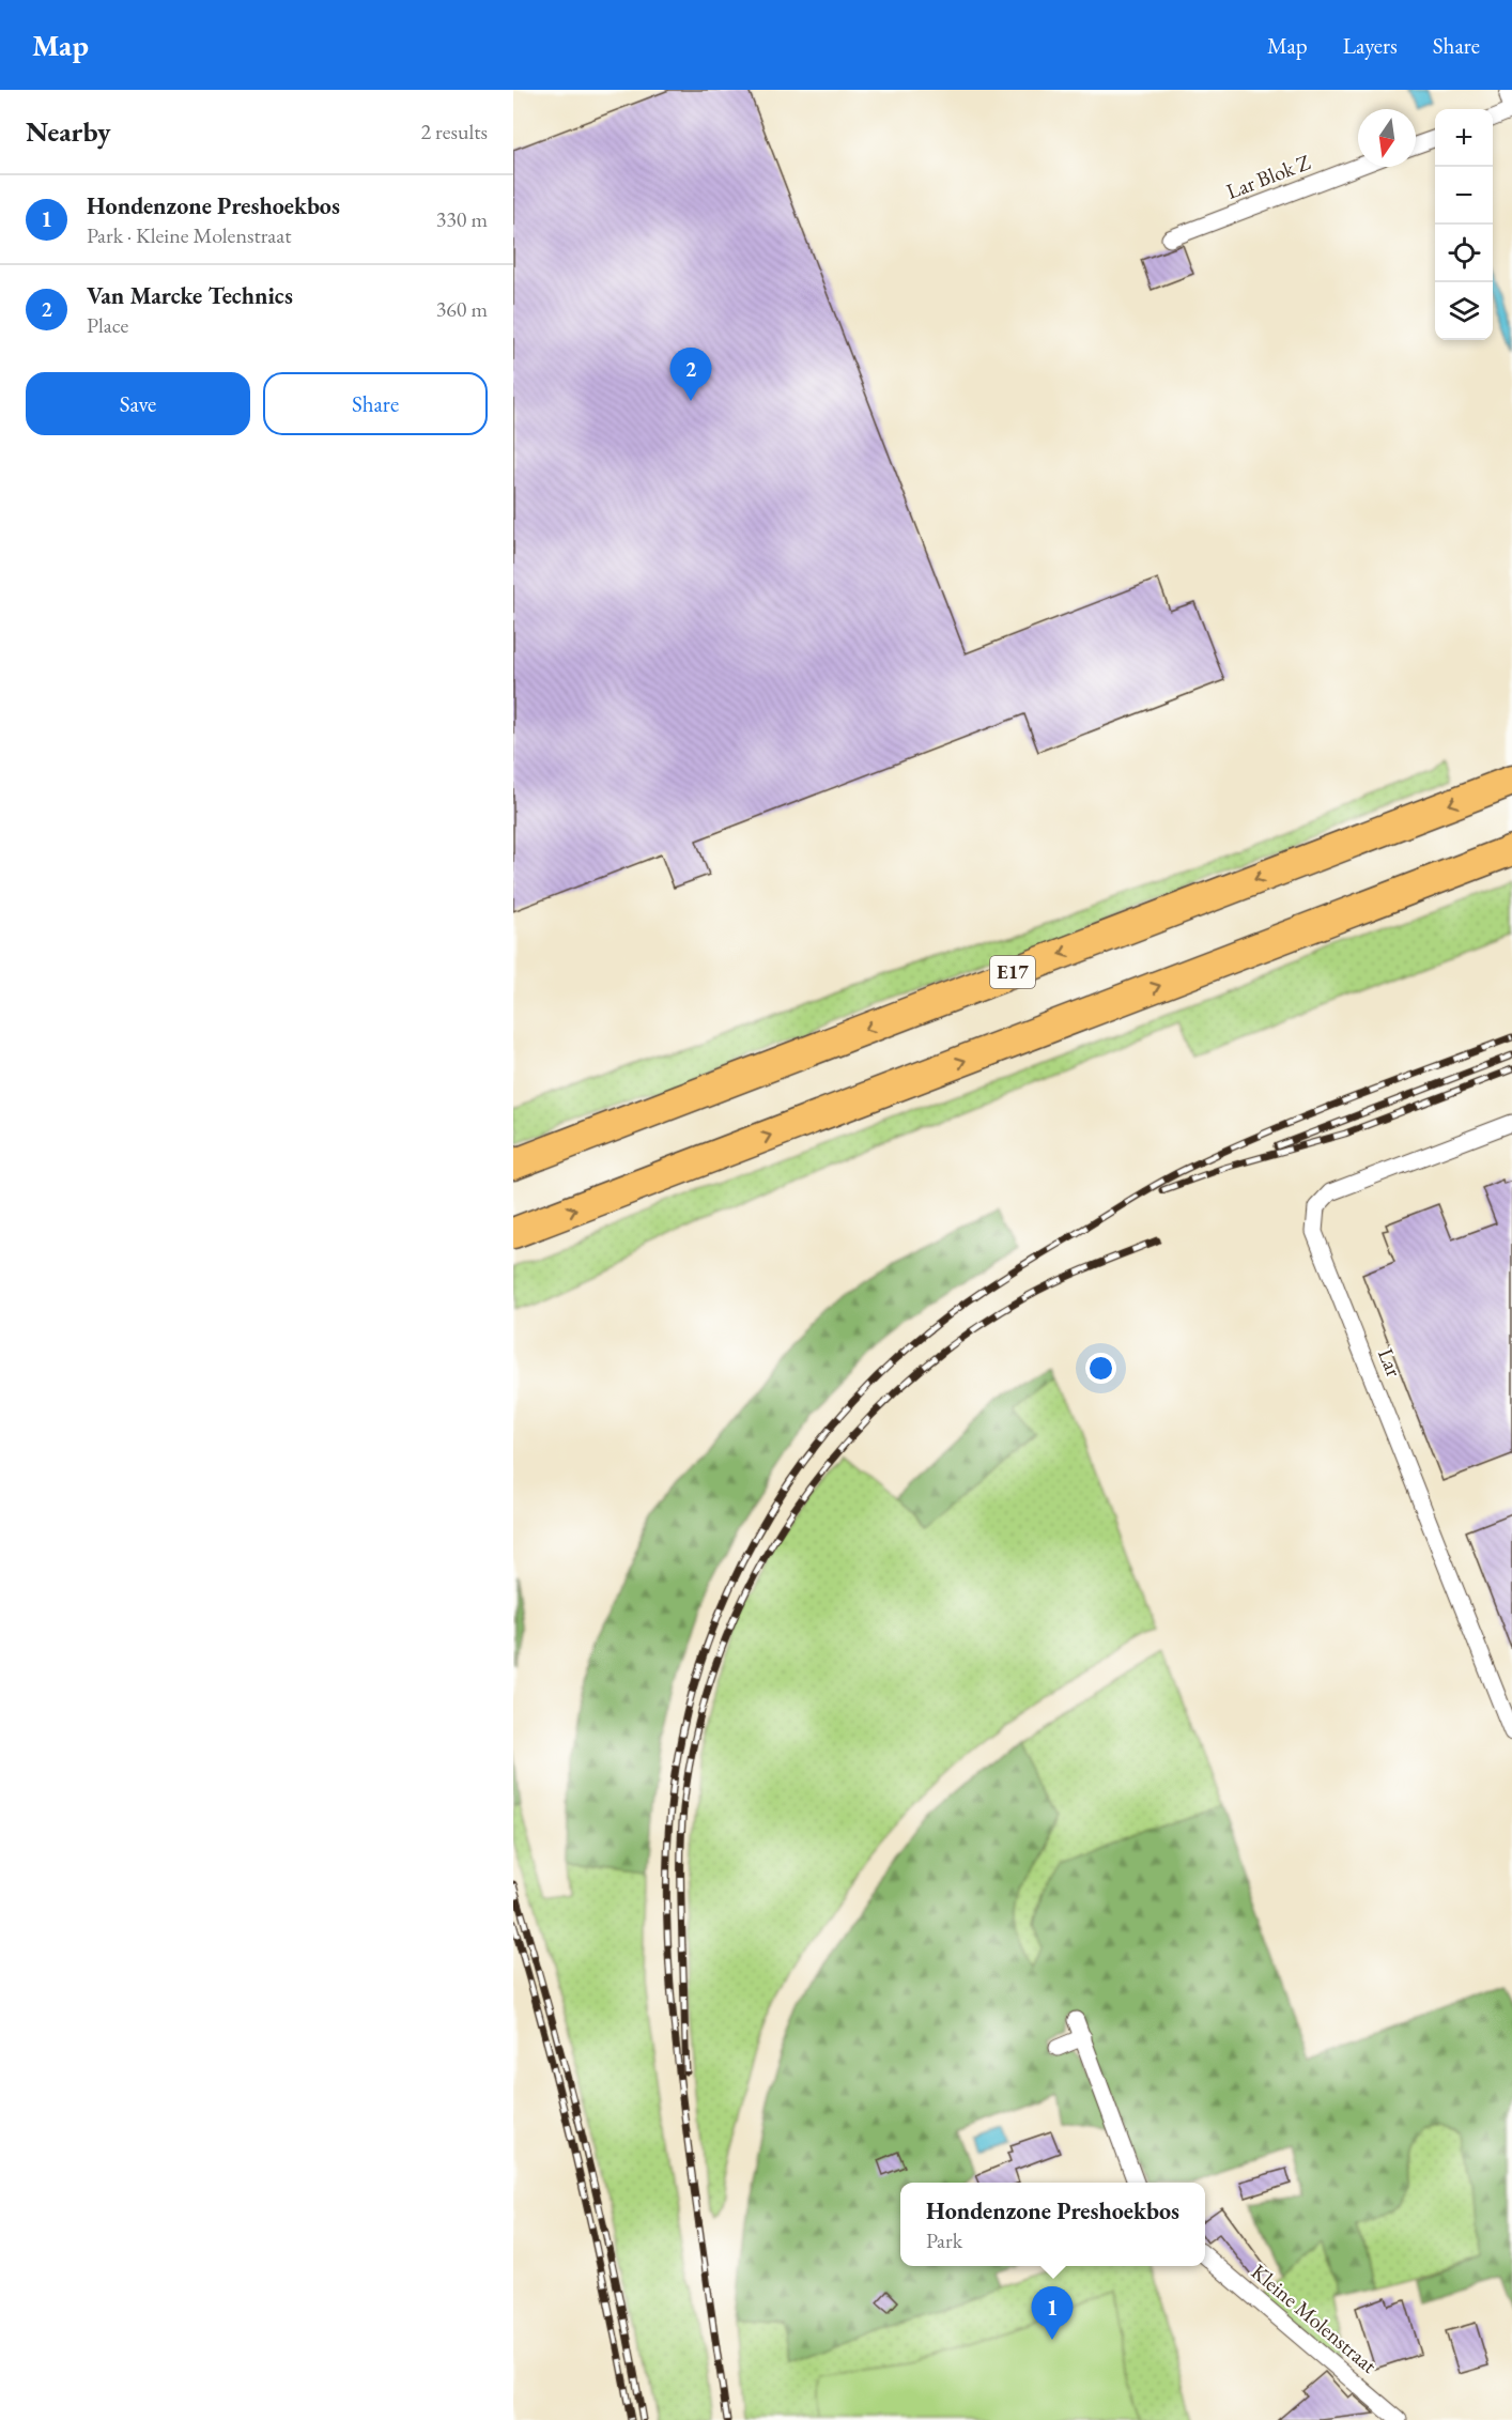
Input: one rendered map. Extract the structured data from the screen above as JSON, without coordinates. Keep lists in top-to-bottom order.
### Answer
{
  "streets": {
    "highway": ["E17"],
    "street": ["Lar Blok Z", "Lar", "Kleine Molenstraat"]
  },
  "north": "bottom",
  "page": {
    "header": "Map",
    "nav": ["Map", "Layers", "Share"],
    "heading": ["Nearby", "2 results"],
    "map_buttons": ["+", "−"],
    "list": [
      {
        "mark": "1",
        "name": "Hondenzone Preshoekbos",
        "note": "Park · Kleine Molenstraat",
        "value": "330 m"
      },
      {
        "mark": "2",
        "name": "Van Marcke Technics",
        "note": "Place",
        "value": "360 m"
      }
    ],
    "pins": ["2", "1"],
    "buttons": ["Save", "Share"],
    "popup": ["Hondenzone Preshoekbos", "Park"]
  }
}
